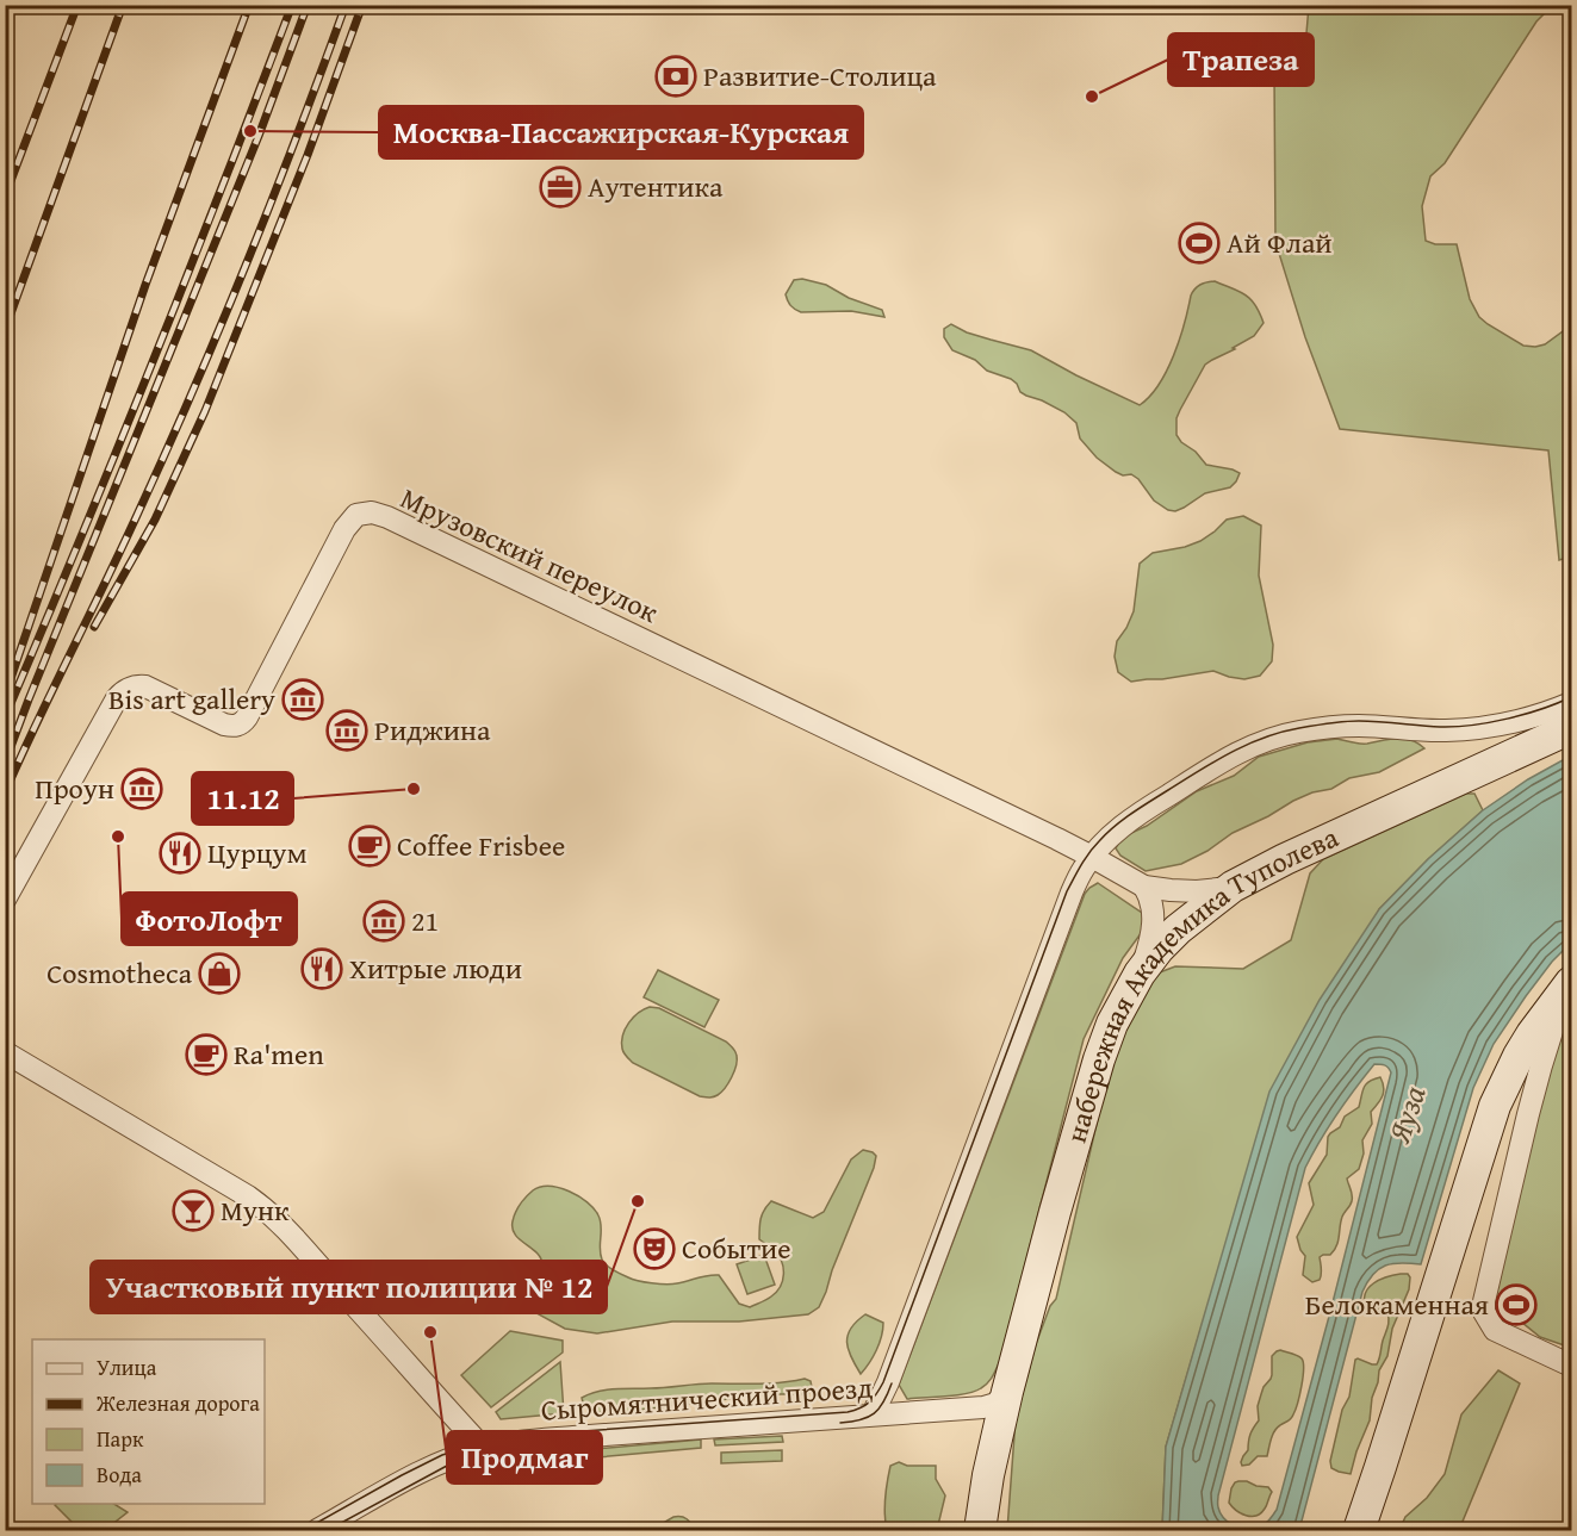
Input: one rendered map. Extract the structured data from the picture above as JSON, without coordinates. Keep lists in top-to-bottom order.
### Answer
{
  "streets": {
    "main road": ["набережная Академика Туполева"],
    "street": ["Мрузовский переулок", "Сыромятнический проезд"]
  },
  "crossings": [
    ["Мрузовский переулок", "набережная Академика Туполева"],
    ["набережная Академика Туполева", "Сыромятнический проезд"]
  ],
  "water": ["Яуза"],
  "places": {
    "bank": ["Развитие-Столица"],
    "other": [
      "Трапеза",
      "Москва-Пассажирская-Курская",
      "11.12",
      "ФотоЛофт",
      "Участковый пункт полиции № 12",
      "Продмаг"
    ],
    "office": ["Аутентика"],
    "sports": ["Ай Флай", "Белокаменная"],
    "museum": [
      "Bis art gallery",
      "Риджина",
      "Проун",
      "21"
    ],
    "cafe": ["Coffee Frisbee", "Ra'men"],
    "restaurant": ["Цурцум", "Хитрые люди"],
    "shop": ["Cosmotheca"],
    "bar": ["Мунк"],
    "theatre": ["Событие"]
  },
  "legend": [
    "Улица",
    "Железная дорога",
    "Парк",
    "Вода"
  ]
}
